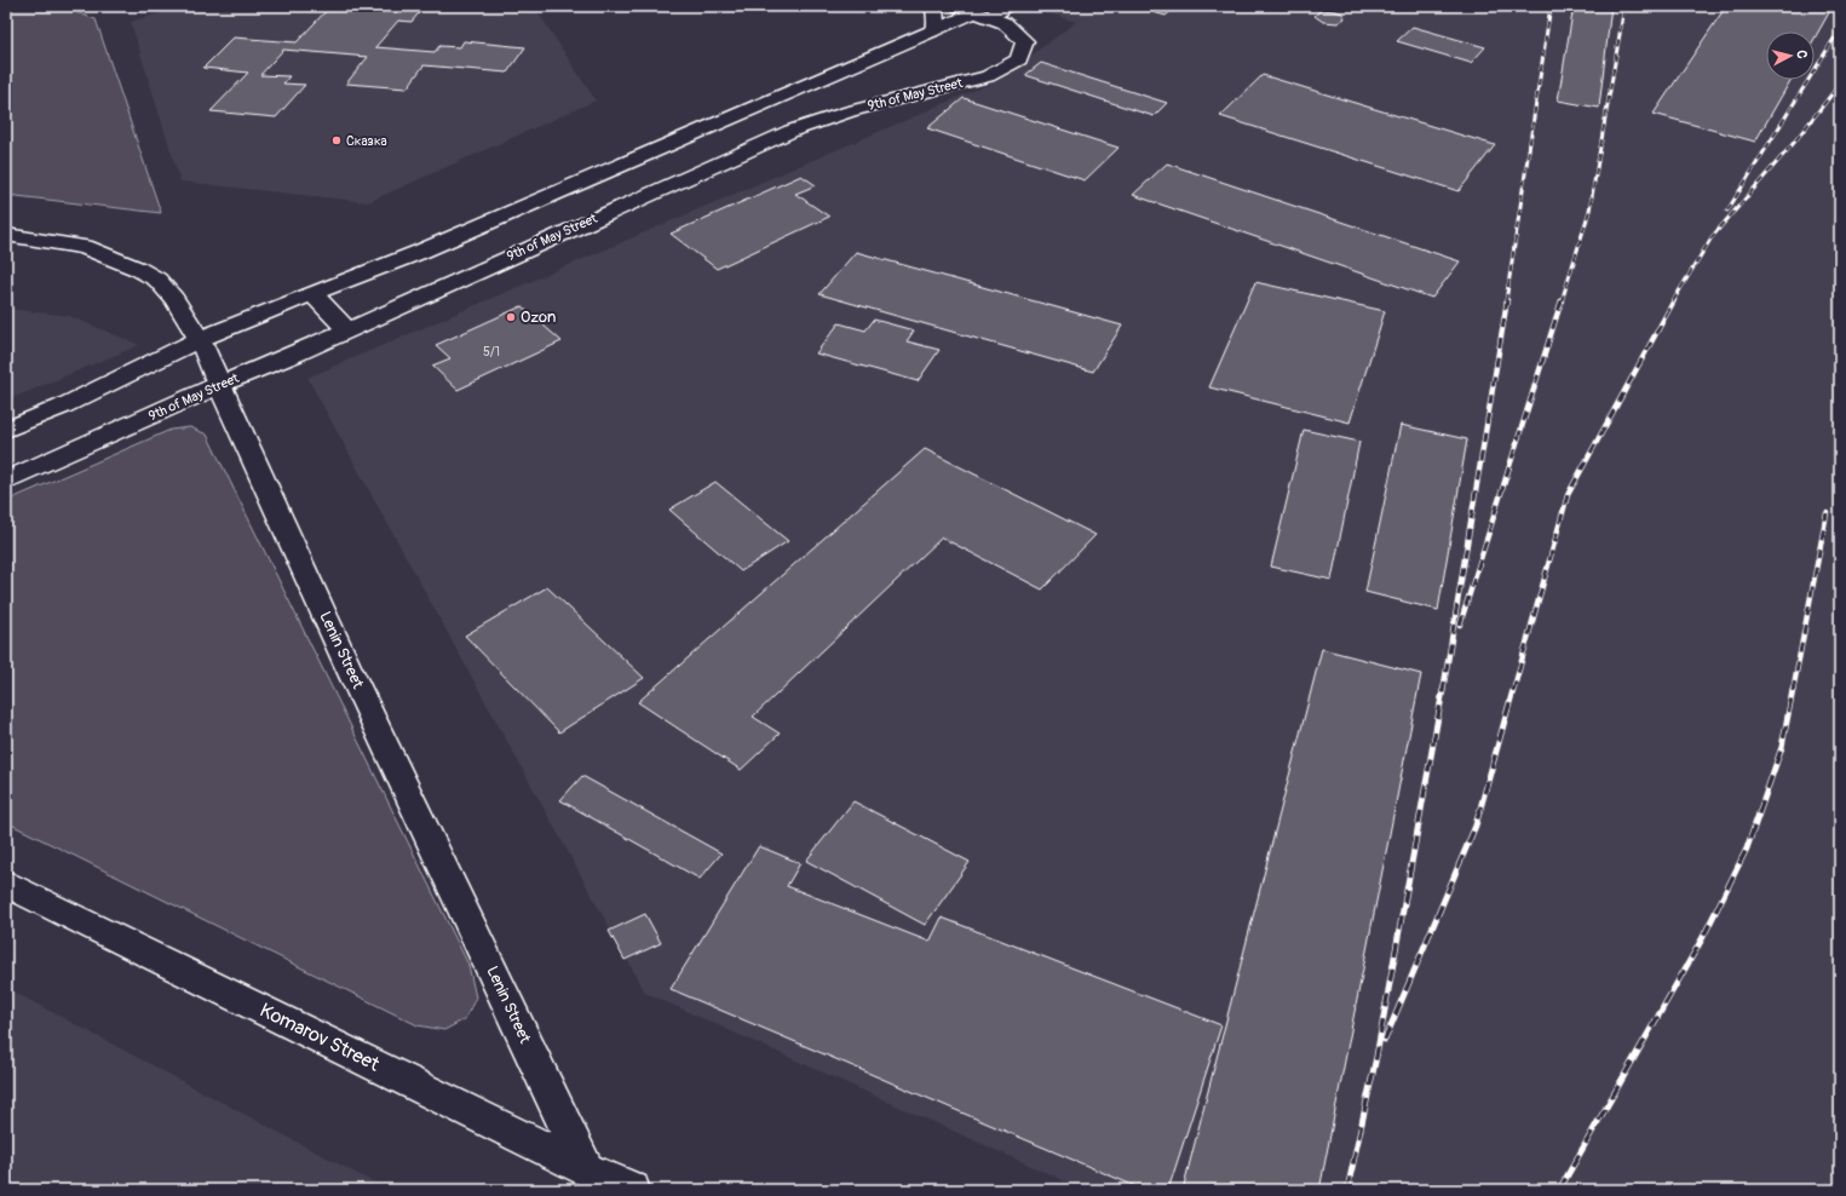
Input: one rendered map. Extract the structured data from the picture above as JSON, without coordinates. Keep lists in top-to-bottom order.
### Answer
{
  "streets": {
    "street": ["9th of May Street", "Lenin Street", "Komarov Street"]
  },
  "crossings": [
    ["9th of May Street", "Lenin Street"],
    ["Lenin Street", "Komarov Street"]
  ],
  "places": ["Сказка", "Ozon"],
  "house_numbers": ["5/1"],
  "north": "right"
}
